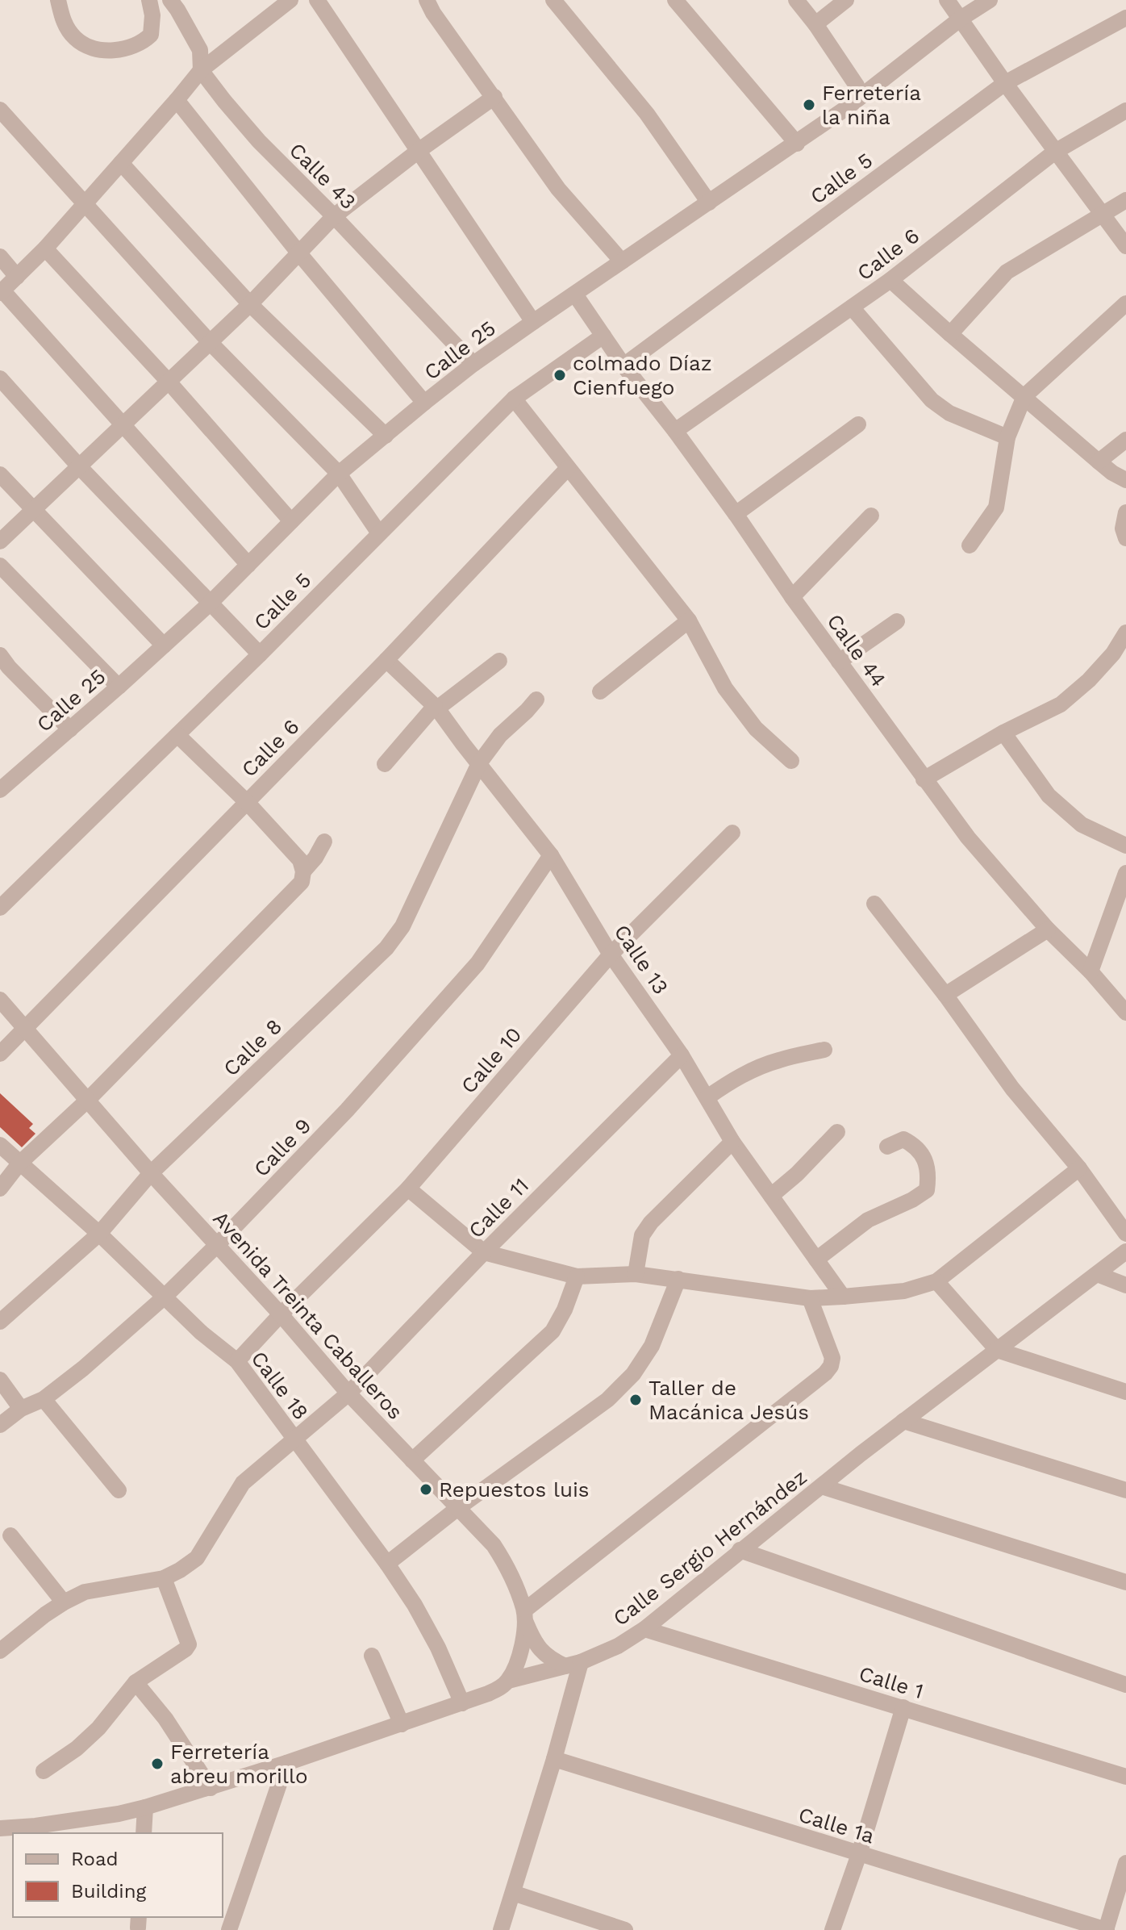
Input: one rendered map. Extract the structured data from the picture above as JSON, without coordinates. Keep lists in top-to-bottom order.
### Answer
{
  "streets": {
    "street": [
      "Calle 43",
      "Calle 5",
      "Calle 6",
      "Calle 25",
      "Calle 44",
      "Calle 13",
      "Calle 8",
      "Calle 10",
      "Calle 9",
      "Calle 11",
      "Avenida Treinta Caballeros",
      "Calle 18",
      "Calle Sergio Hernández",
      "Calle 1",
      "Calle 1a"
    ]
  },
  "crossings": [
    ["Calle 43", "Calle 25"],
    ["Calle 5", "Calle 44"],
    ["Calle 6", "Calle 44"],
    ["Calle 6", "Calle 13"],
    ["Calle 6", "Avenida Treinta Caballeros"],
    ["Calle 25", "Calle 44"],
    ["Calle 13", "Calle 8"],
    ["Calle 13", "Calle 10"],
    ["Calle 13", "Calle 9"],
    ["Calle 13", "Calle 11"],
    ["Calle 8", "Avenida Treinta Caballeros"],
    ["Calle 8", "Calle 18"],
    ["Calle 10", "Avenida Treinta Caballeros"],
    ["Calle 10", "Calle 18"],
    ["Calle 9", "Avenida Treinta Caballeros"],
    ["Calle 9", "Calle 18"],
    ["Calle 11", "Avenida Treinta Caballeros"],
    ["Calle 11", "Calle 18"],
    ["Avenida Treinta Caballeros", "Calle Sergio Hernández"],
    ["Calle 18", "Calle Sergio Hernández"],
    ["Calle Sergio Hernández", "Calle 1"]
  ],
  "places": [
    "Ferretería la niña",
    "colmado Díaz Cienfuego",
    "Taller de Macánica Jesús",
    "Repuestos luis",
    "Ferretería abreu morillo"
  ],
  "legend": ["Road", "Building"]
}
